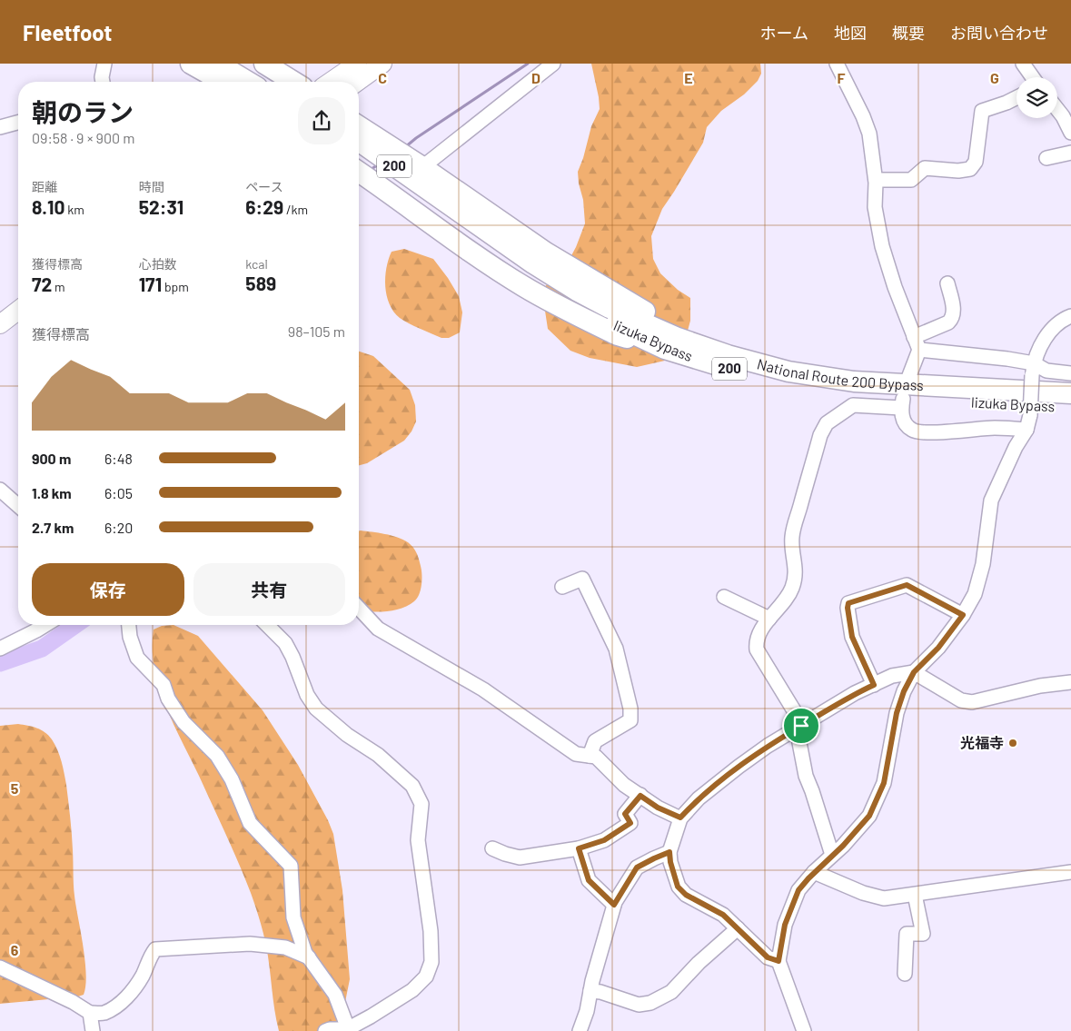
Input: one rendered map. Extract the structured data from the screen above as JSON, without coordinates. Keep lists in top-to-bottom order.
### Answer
{
  "streets": {
    "highway": ["200", "Iizuka Bypass", "National Route 200 Bypass"]
  },
  "crossings": [
    ["200", "Iizuka Bypass"],
    ["200", "National Route 200 Bypass"],
    ["Iizuka Bypass", "National Route 200 Bypass"]
  ],
  "places": ["光福寺"],
  "page": {
    "header": "Fleetfoot",
    "nav": [
      "ホーム",
      "地図",
      "概要",
      "お問い合わせ"
    ],
    "heading": ["朝のラン", "09:58 · 9 × 900 m"],
    "stats": [
      ["距離", "8.10 km"],
      ["時間", "52:31"],
      ["ペース", "6:29 /km"],
      ["獲得標高", "72 m"],
      ["心拍数", "171 bpm"],
      ["kcal", "589"]
    ],
    "chart": ["獲得標高", "98–105 m"],
    "list": [
      {
        "name": "900 m",
        "note": "6:48"
      },
      {
        "name": "1.8 km",
        "note": "6:05"
      },
      {
        "name": "2.7 km",
        "note": "6:20"
      }
    ],
    "buttons": ["保存", "共有"]
  },
  "grid": {
    "columns": [
      "C",
      "D",
      "E",
      "F",
      "G"
    ],
    "rows": ["5", "6"]
  }
}
